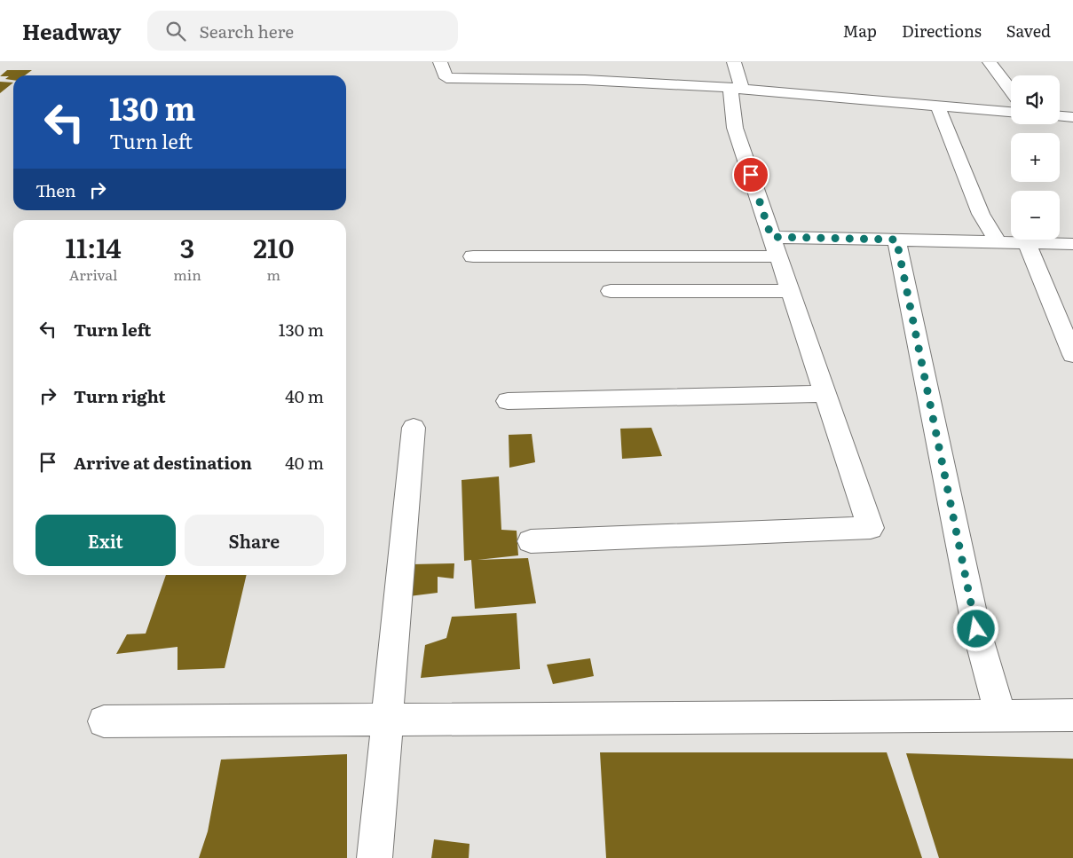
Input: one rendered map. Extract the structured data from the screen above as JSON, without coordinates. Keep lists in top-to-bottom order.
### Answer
{
  "page": {
    "header": "Headway",
    "search": "Search here",
    "nav": ["Map", "Directions", "Saved"],
    "map_buttons": ["+", "−"],
    "turn": ["130 m", "Turn left"],
    "then": "Then",
    "eta": [
      "11:14",
      "Arrival",
      "3",
      "min",
      "210",
      "m"
    ],
    "list": [
      {
        "name": "Turn left",
        "value": "130 m"
      },
      {
        "name": "Turn right",
        "value": "40 m"
      },
      {
        "name": "Arrive at destination",
        "value": "40 m"
      }
    ],
    "buttons": ["Exit", "Share"]
  }
}
